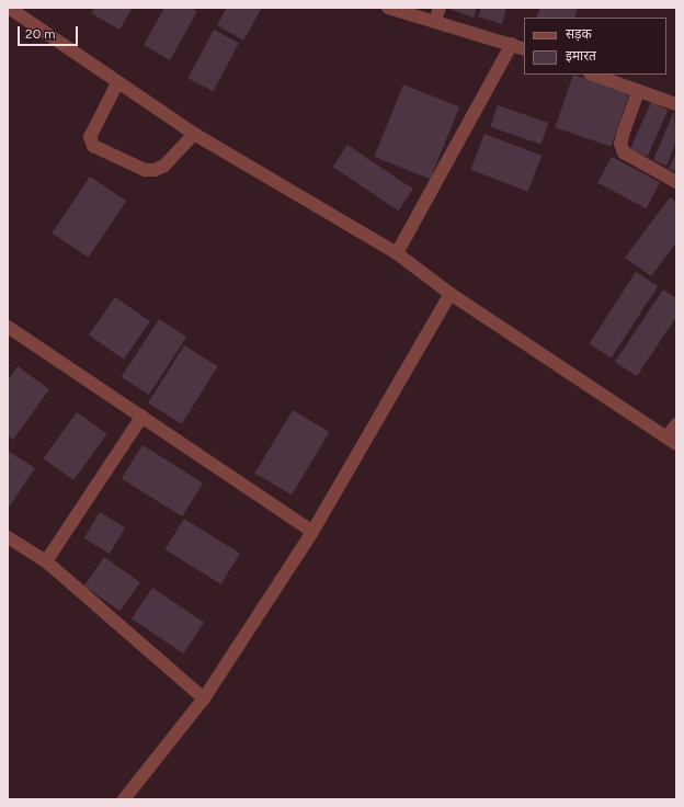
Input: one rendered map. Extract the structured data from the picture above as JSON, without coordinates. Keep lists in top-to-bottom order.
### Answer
{
  "legend": ["सड़क", "इमारत"],
  "scale_bar": "20 m"
}
